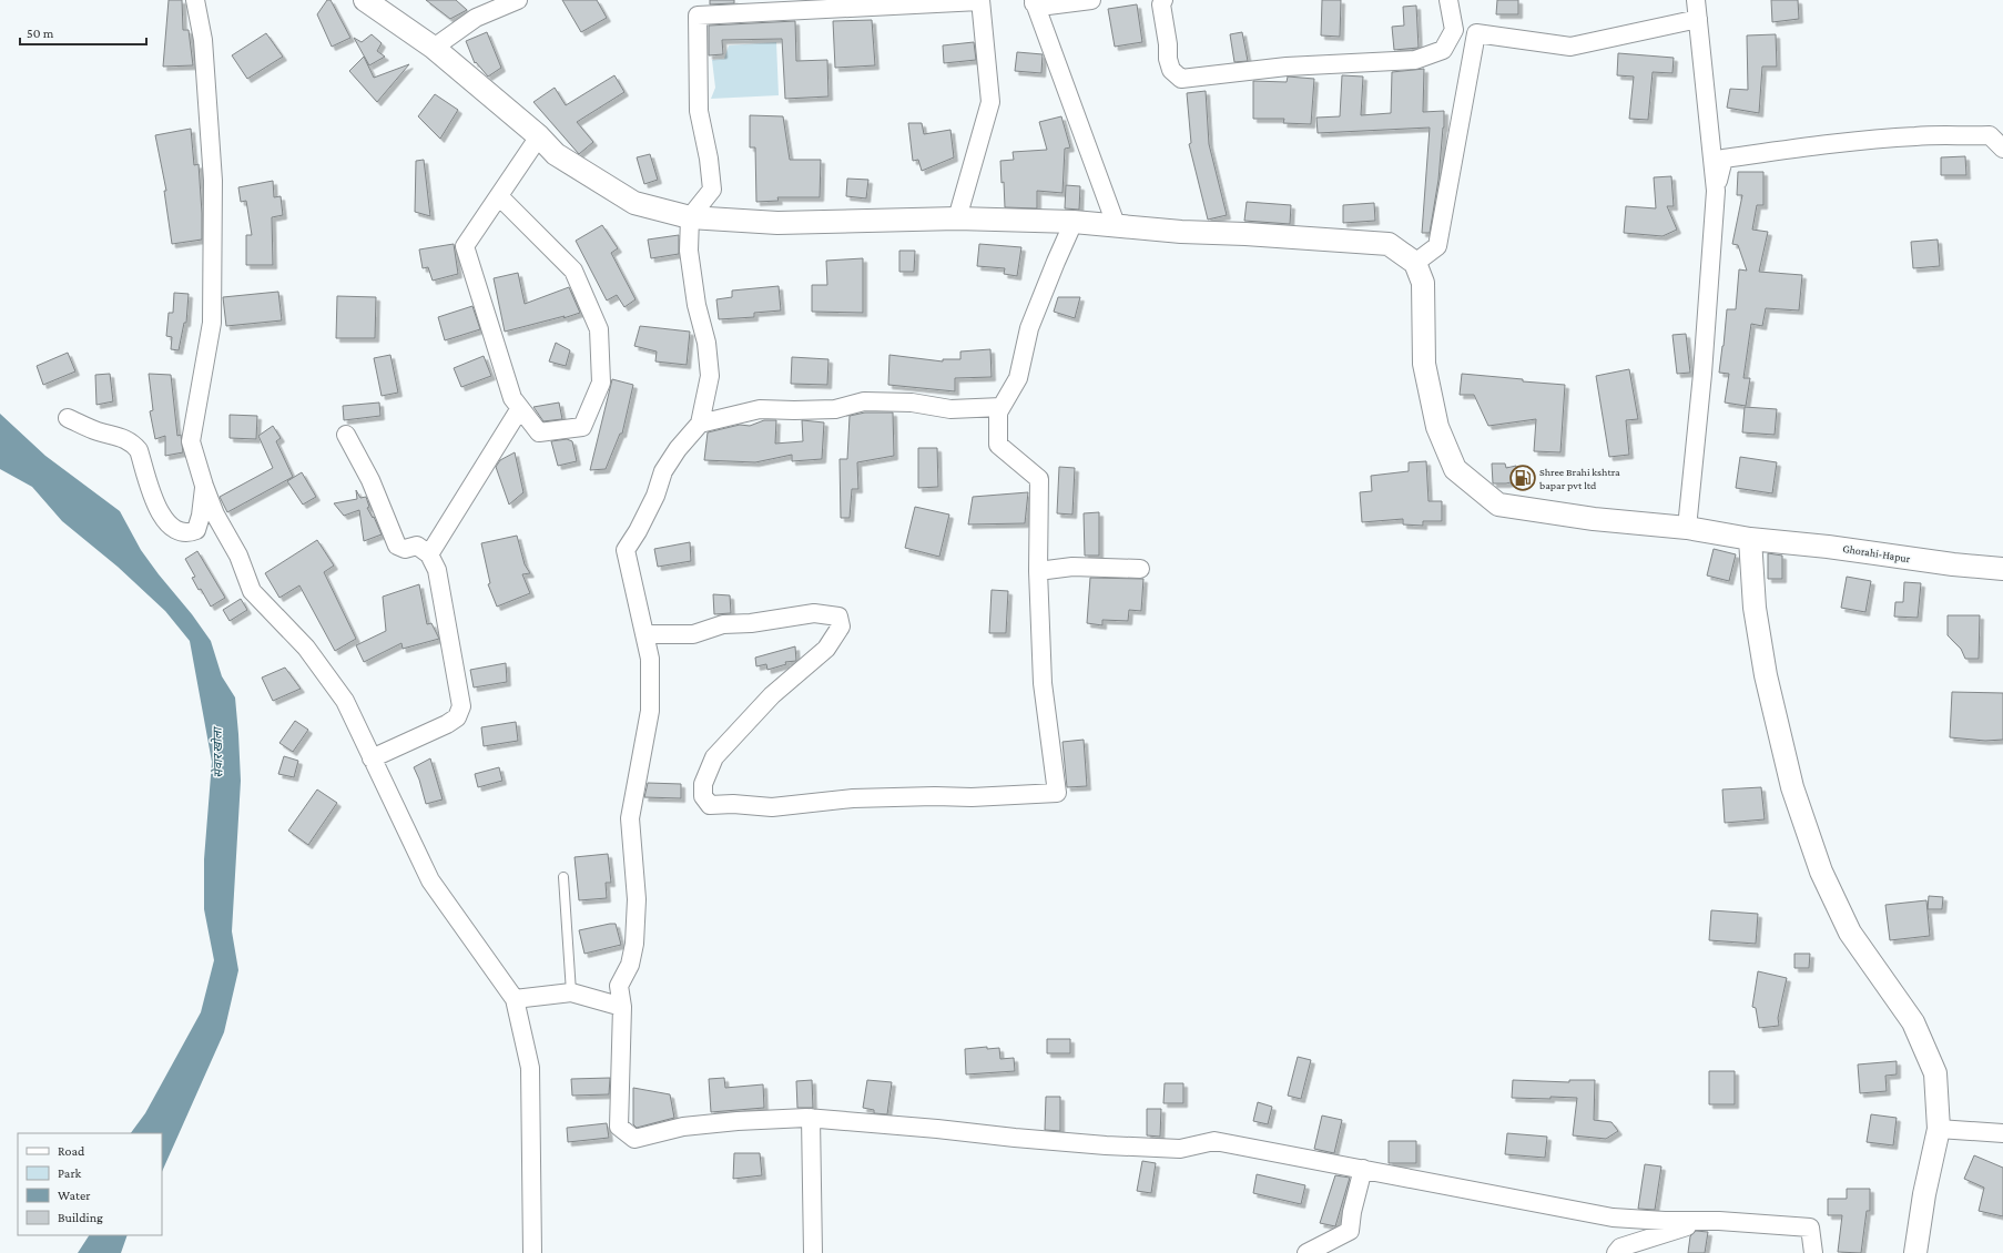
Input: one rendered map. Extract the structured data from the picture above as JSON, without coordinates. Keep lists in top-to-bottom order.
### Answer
{
  "streets": {
    "street": ["Ghorahi-Hapur"]
  },
  "water": ["सेवार खोला"],
  "places": {
    "fuel station": ["Shree Brahi kshtra bapar pvt ltd"]
  },
  "legend": [
    "Road",
    "Park",
    "Water",
    "Building"
  ],
  "scale_bar": "50 m"
}
